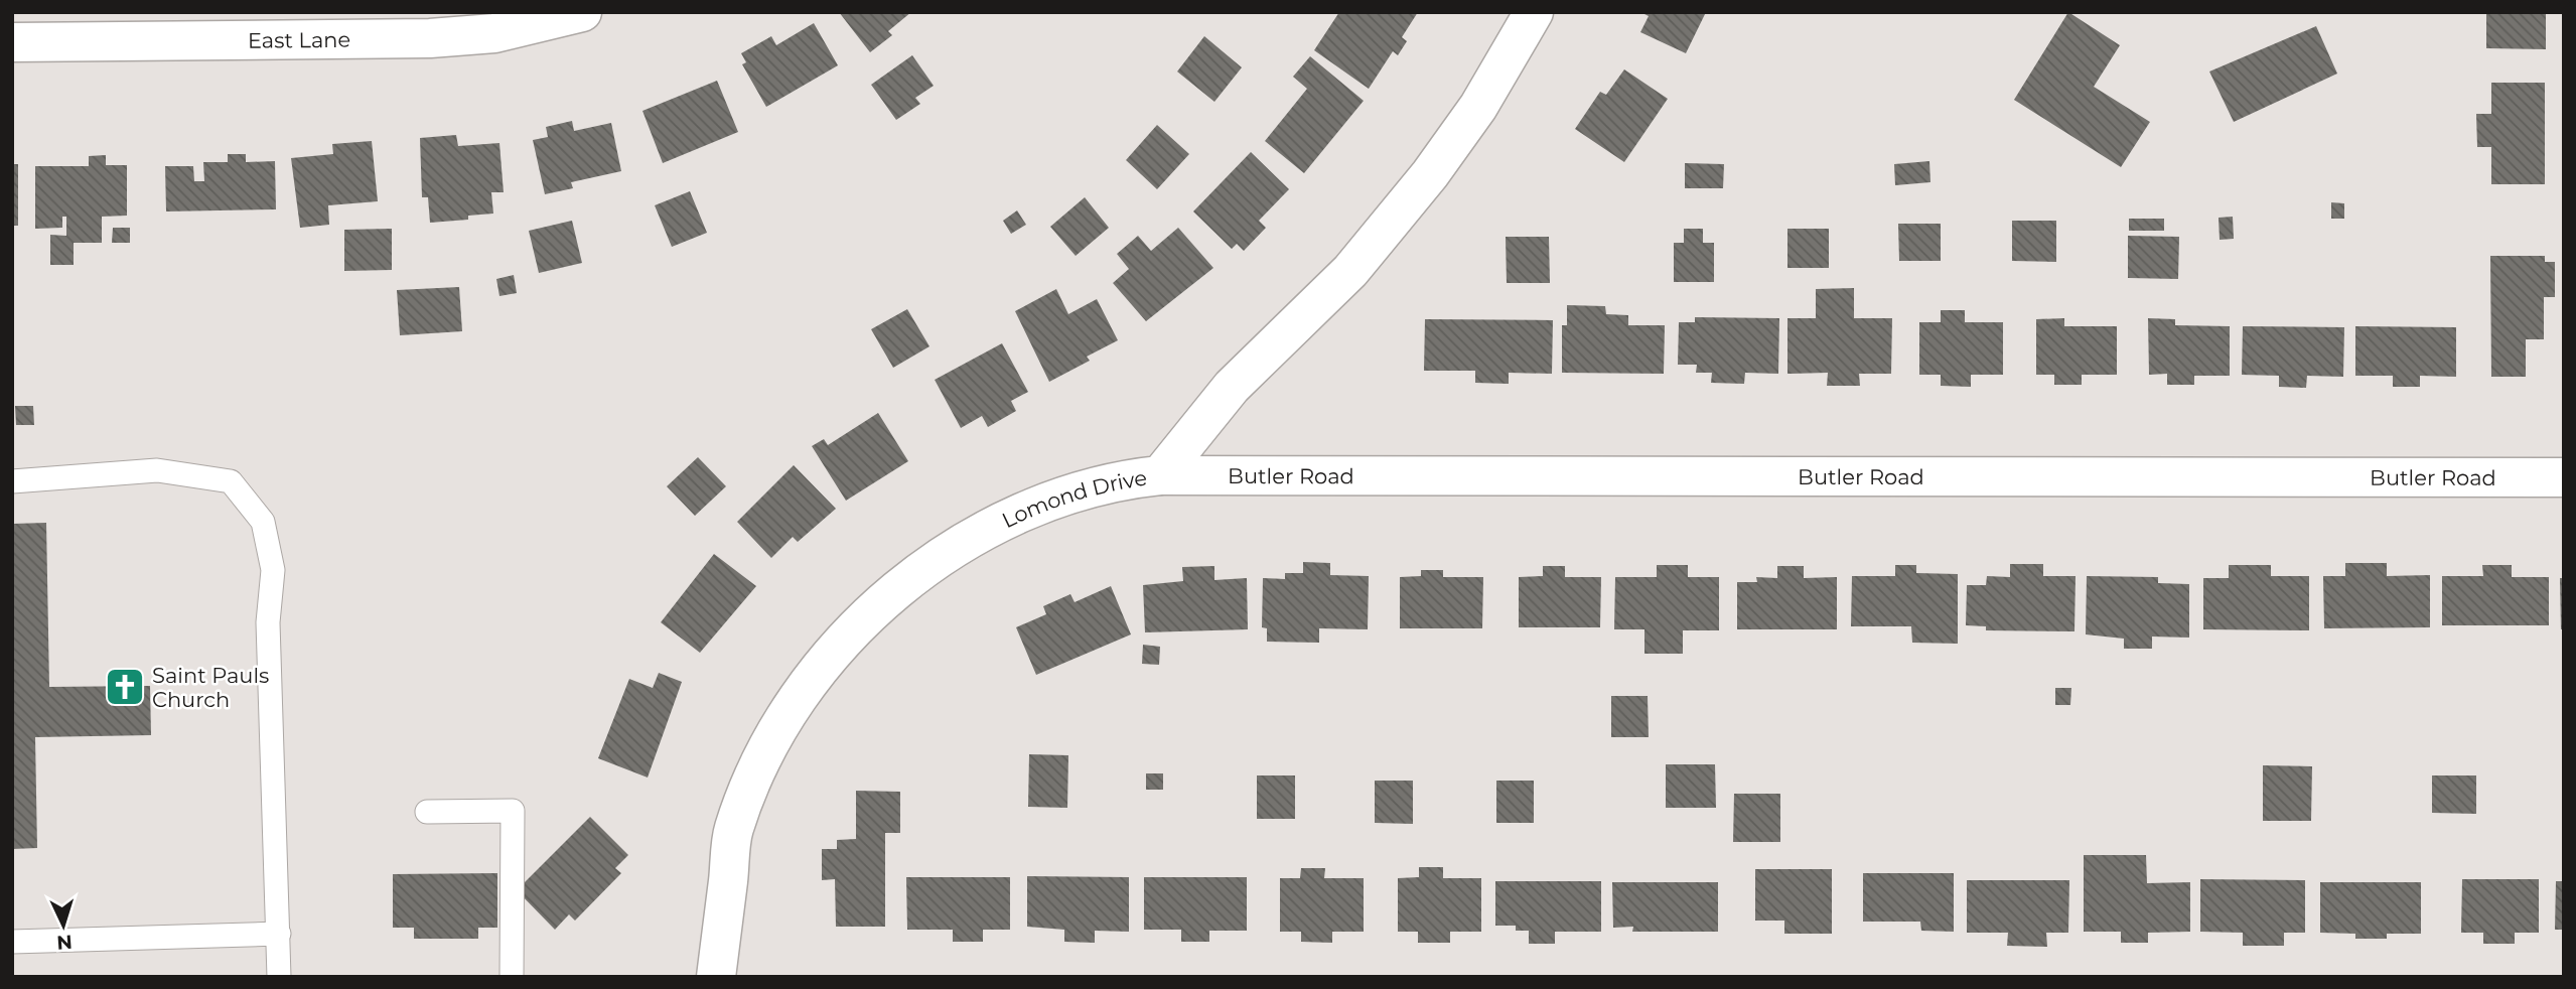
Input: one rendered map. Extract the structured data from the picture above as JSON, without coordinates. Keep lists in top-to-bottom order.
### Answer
{
  "streets": {
    "street": ["East Lane", "Butler Road", "Lomond Drive"]
  },
  "crossings": [
    ["Butler Road", "Lomond Drive"]
  ],
  "places": {
    "church": ["Saint Pauls Church"]
  },
  "north": "bottom"
}
